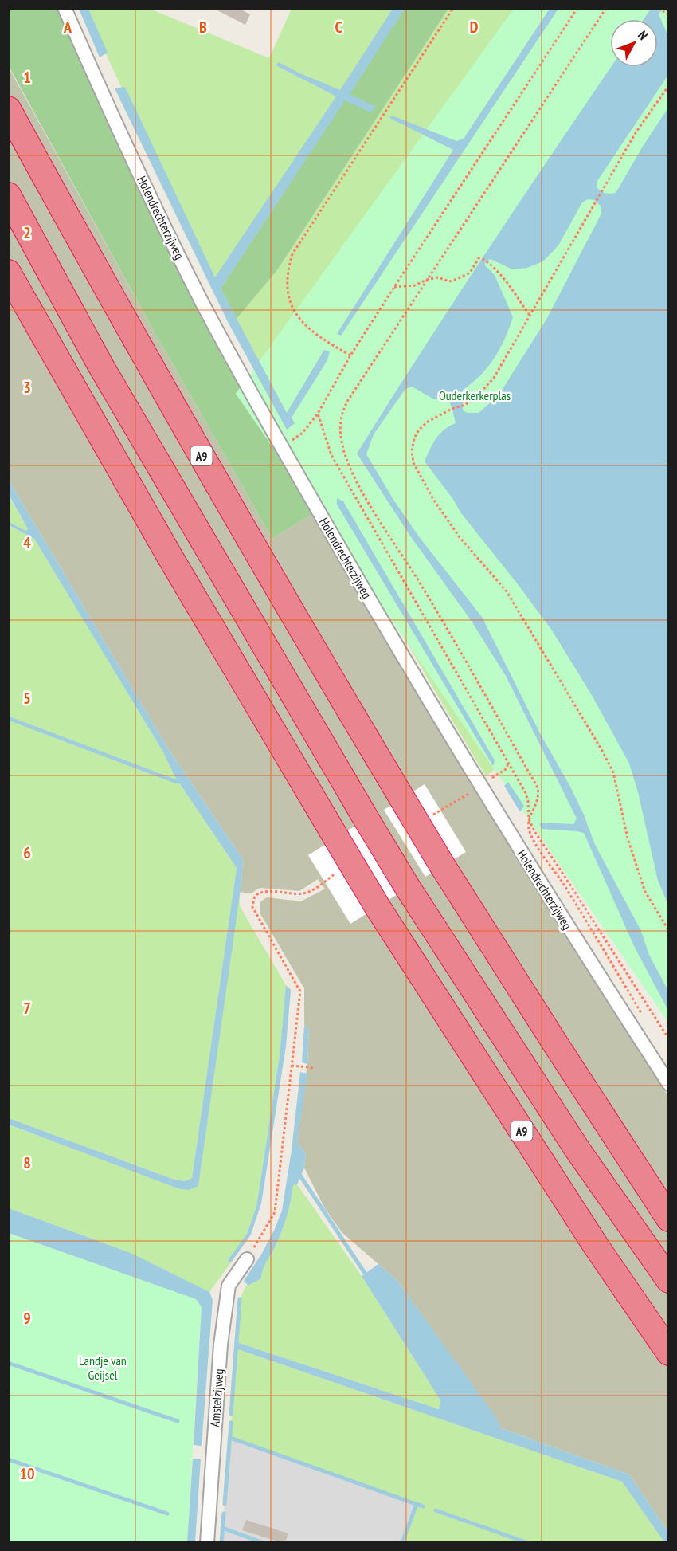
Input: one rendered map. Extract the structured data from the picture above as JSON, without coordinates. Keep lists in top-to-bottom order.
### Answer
{
  "streets": {
    "highway": ["A9"],
    "street": ["Holendrechterzijweg", "Amstelzijweg"]
  },
  "parks": ["Ouderkerkerplas", "Landje van Geijsel"],
  "north": "top right",
  "grid": {
    "columns": [
      "A",
      "B",
      "C",
      "D"
    ],
    "rows": [
      "1",
      "2",
      "3",
      "4",
      "5",
      "6",
      "7",
      "8",
      "9",
      "10"
    ]
  }
}
